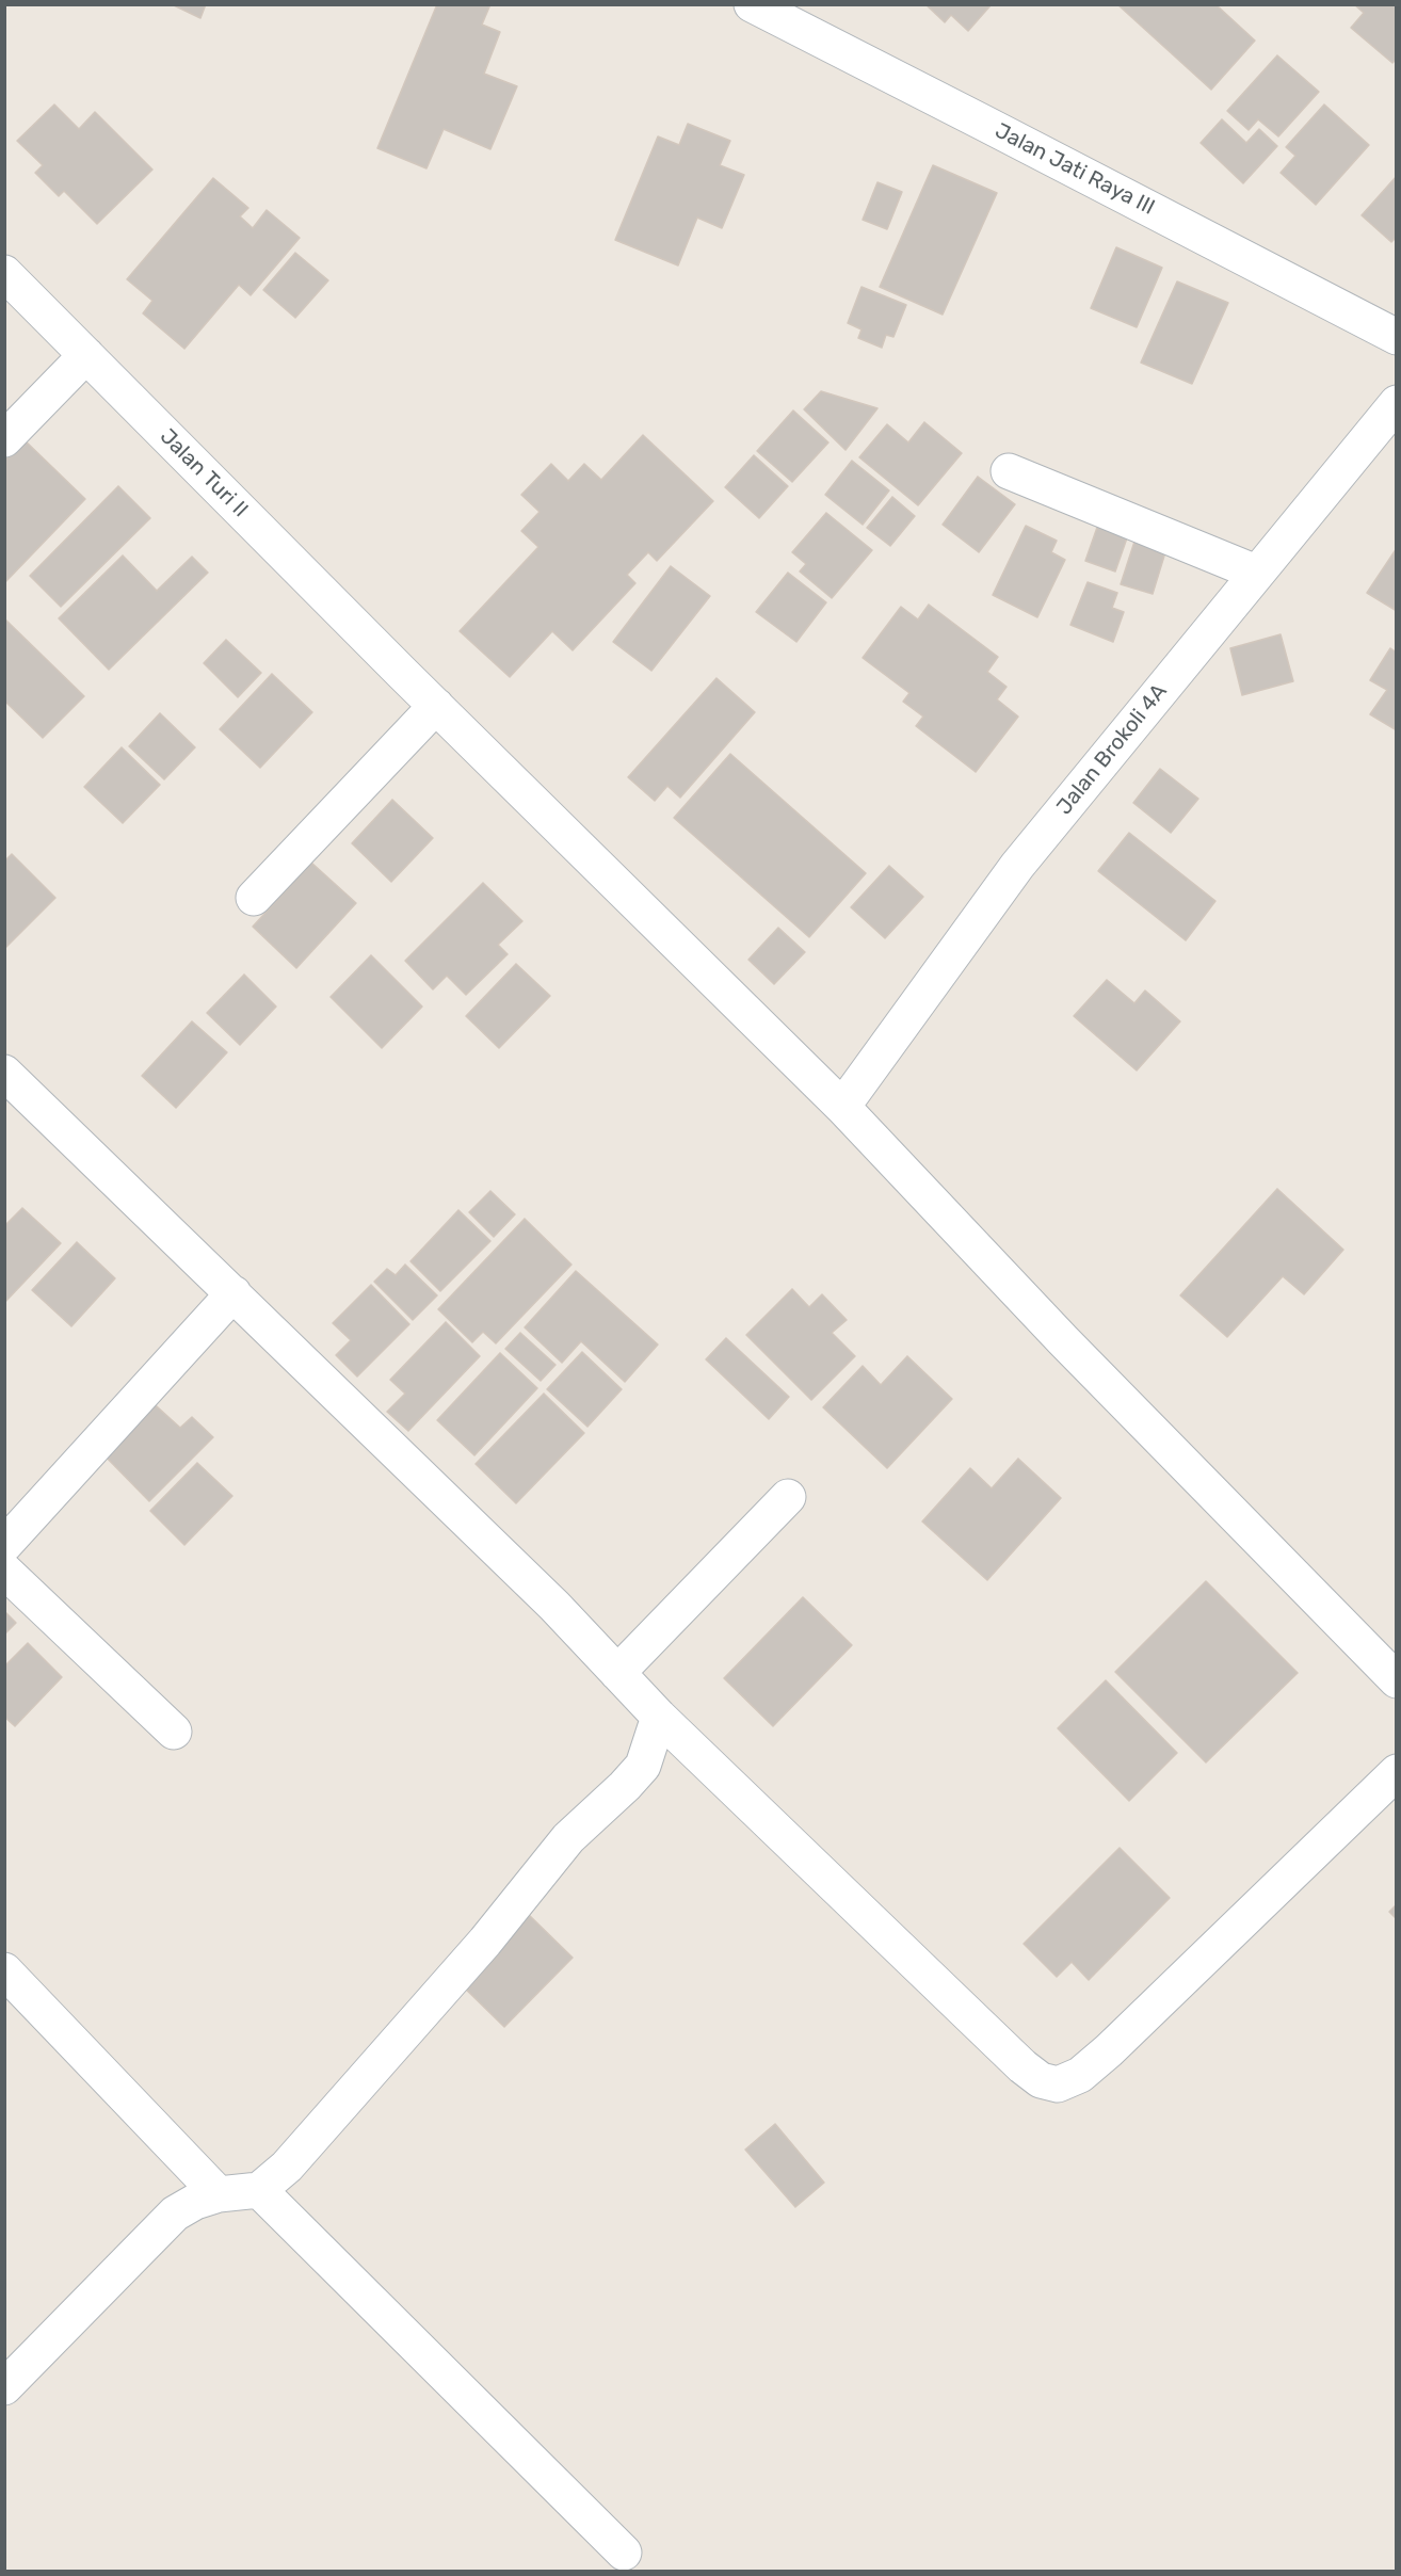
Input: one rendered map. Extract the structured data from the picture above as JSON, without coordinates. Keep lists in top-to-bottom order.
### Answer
{
  "streets": {
    "street": ["Jalan Jati Raya III", "Jalan Turi II", "Jalan Brokoli 4A"]
  },
  "crossings": [
    ["Jalan Turi II", "Jalan Brokoli 4A"]
  ]
}
